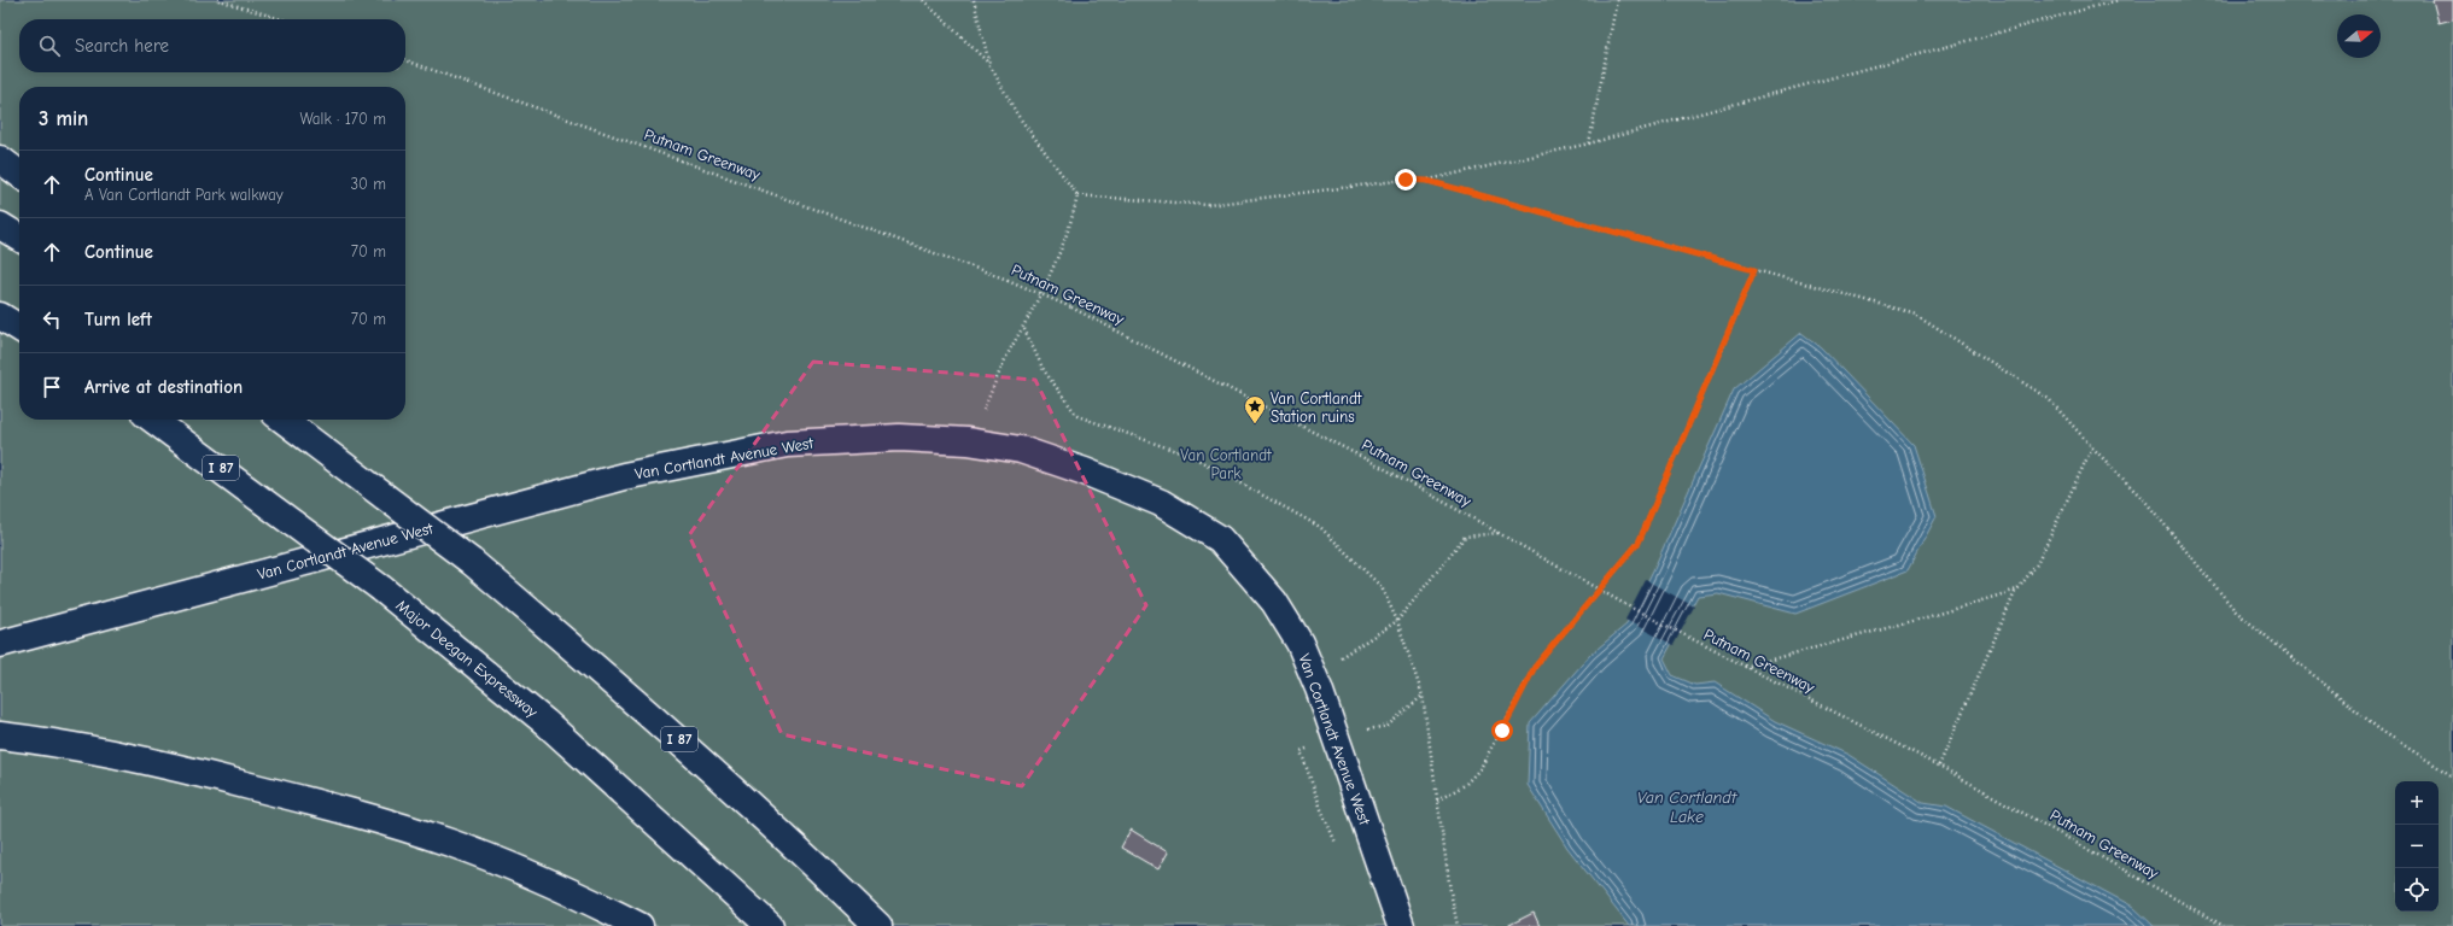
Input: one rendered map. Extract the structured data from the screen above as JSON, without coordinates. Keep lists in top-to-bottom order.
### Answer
{
  "streets": {
    "main road": ["Van Cortlandt Avenue West", "I 87", "Major Deegan Expressway"],
    "path": ["Putnam Greenway"]
  },
  "water": ["Van Cortlandt Lake"],
  "parks": ["Van Cortlandt Park"],
  "places": {
    "place": ["Van Cortlandt Station ruins"]
  },
  "north": "right",
  "page": {
    "search": "Search here",
    "heading": ["3 min", "Walk · 170 m"],
    "list": [
      ["Continue", "A Van Cortlandt Park walkway", "30 m"],
      ["Continue", "70 m"],
      ["Turn left", "70 m"],
      "Arrive at destination"
    ],
    "map_buttons": ["+", "−"]
  }
}
